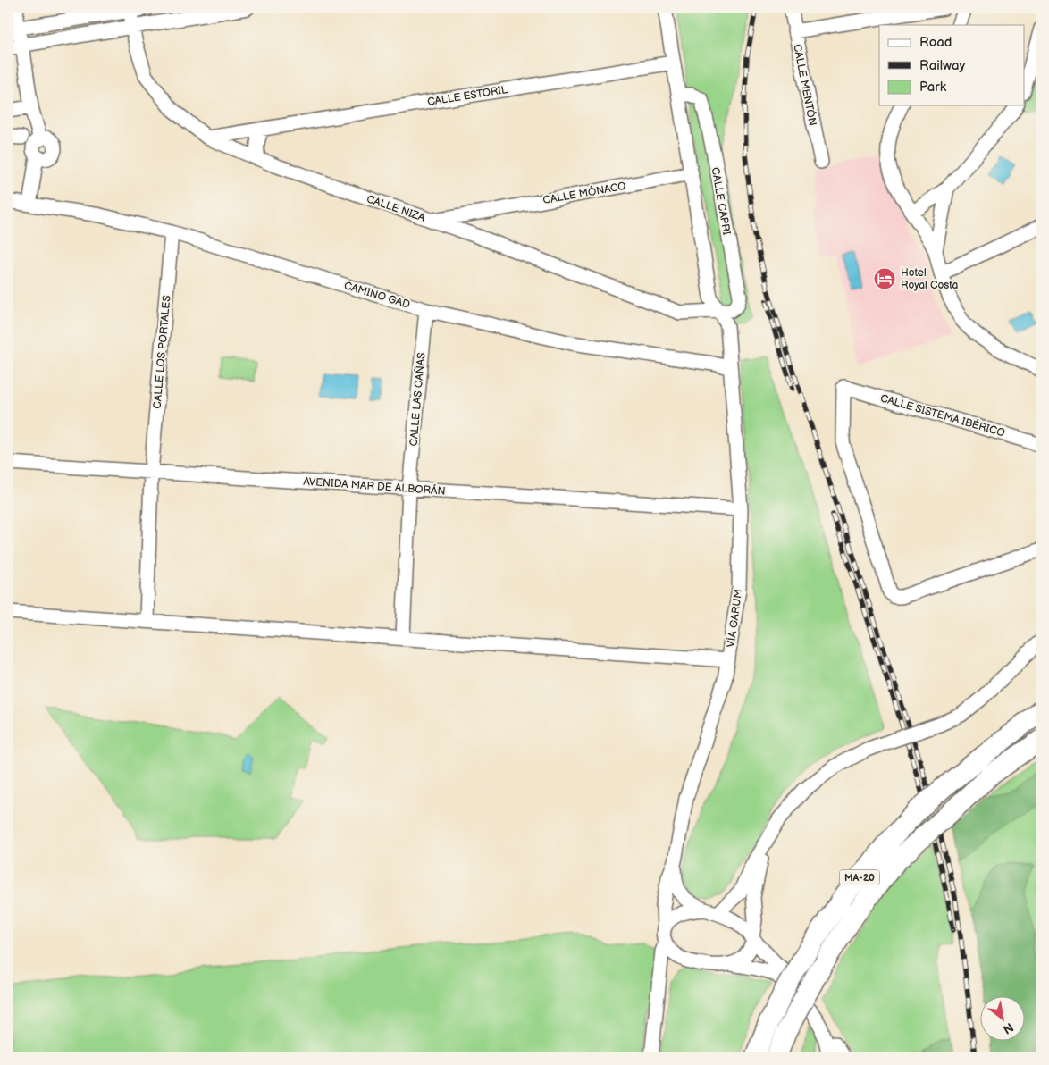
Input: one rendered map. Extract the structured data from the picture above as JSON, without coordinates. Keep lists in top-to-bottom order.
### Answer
{
  "streets": {
    "highway": ["MA-20"],
    "street": [
      "CALLE MENTÓN",
      "CALLE ESTORIL",
      "CALLE MÓNACO",
      "CALLE CAPRI",
      "CALLE NIZA",
      "CAMINO GAD",
      "CALLE LOS PORTALES",
      "CALLE LAS CAÑAS",
      "CALLE SISTEMA IBÉRICO",
      "AVENIDA MAR DE ALBORÁN",
      "VÍA GARUM"
    ]
  },
  "crossings": [
    ["CALLE ESTORIL", "CALLE NIZA"],
    ["CALLE MÓNACO", "CALLE NIZA"],
    ["CALLE CAPRI", "CALLE NIZA"],
    ["CAMINO GAD", "CALLE LOS PORTALES"],
    ["CAMINO GAD", "CALLE LAS CAÑAS"],
    ["CAMINO GAD", "VÍA GARUM"],
    ["CALLE LOS PORTALES", "AVENIDA MAR DE ALBORÁN"],
    ["CALLE LAS CAÑAS", "AVENIDA MAR DE ALBORÁN"],
    ["AVENIDA MAR DE ALBORÁN", "VÍA GARUM"]
  ],
  "places": {
    "hotel": ["Hotel Royal Costa"]
  },
  "legend": ["Road", "Railway", "Park"],
  "north": "bottom right"
}
